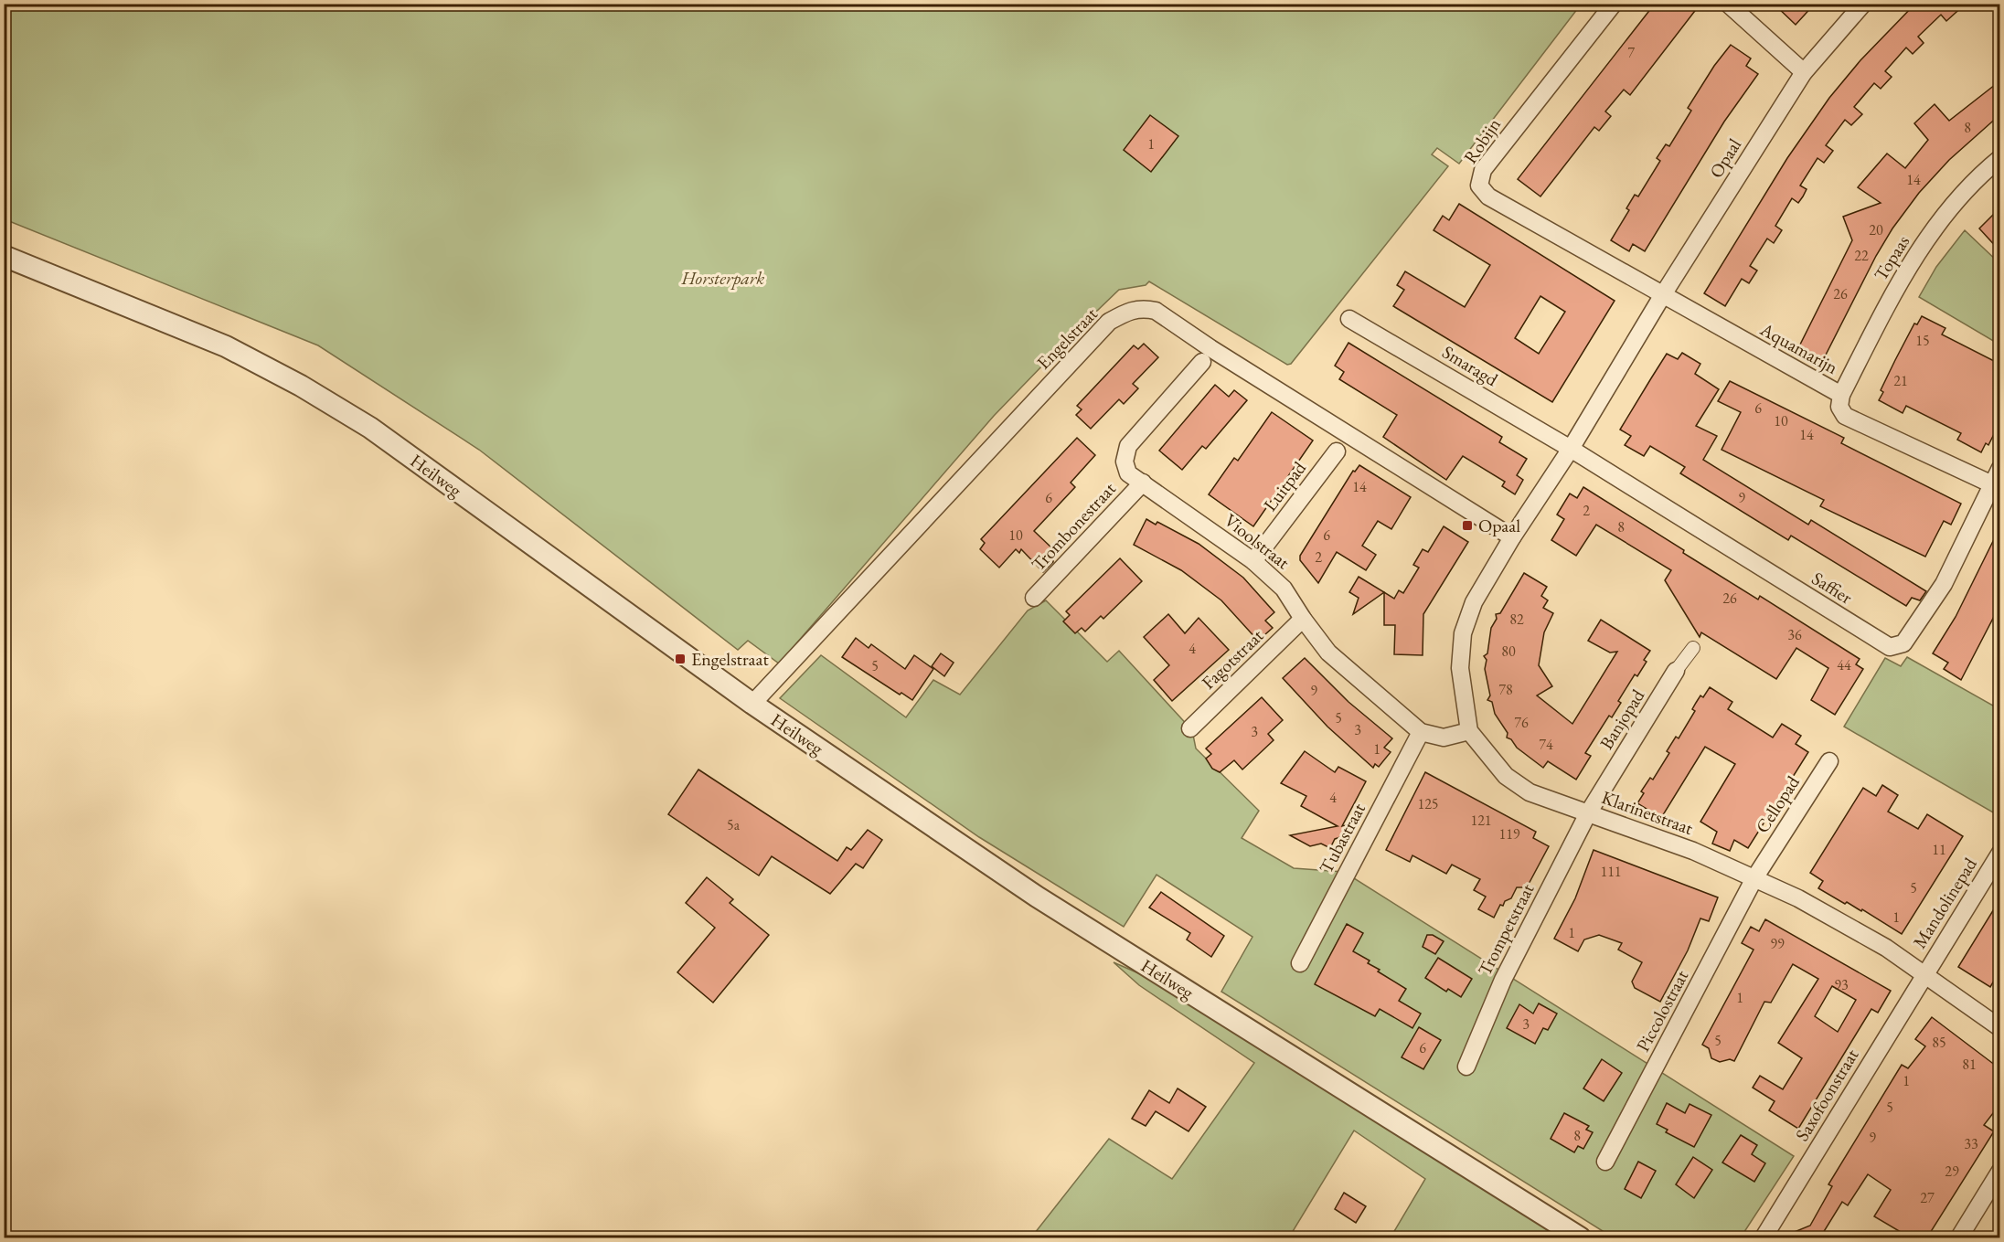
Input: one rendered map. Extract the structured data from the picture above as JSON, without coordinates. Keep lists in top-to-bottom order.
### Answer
{
  "streets": {
    "street": [
      "Robijn",
      "Opaal",
      "Topaas",
      "Engelstraat",
      "Aquamarijn",
      "Smaragd",
      "Heilweg",
      "Luitpad",
      "Trombonestraat",
      "Vioolstraat",
      "Saffier",
      "Fagotstraat",
      "Banjopad",
      "Cellopad",
      "Klarinetstraat",
      "Tubastraat",
      "Mandolinepad",
      "Trompetstraat",
      "Piccolostraat",
      "Saxofoonstraat"
    ]
  },
  "crossings": [
    ["Robijn", "Opaal"],
    ["Robijn", "Aquamarijn"],
    ["Opaal", "Engelstraat"],
    ["Opaal", "Aquamarijn"],
    ["Opaal", "Smaragd"],
    ["Opaal", "Saffier"],
    ["Topaas", "Aquamarijn"],
    ["Engelstraat", "Heilweg"],
    ["Engelstraat", "Luitpad"],
    ["Engelstraat", "Vioolstraat"],
    ["Aquamarijn", "Saffier"],
    ["Smaragd", "Saffier"],
    ["Luitpad", "Vioolstraat"],
    ["Trombonestraat", "Vioolstraat"],
    ["Vioolstraat", "Fagotstraat"],
    ["Vioolstraat", "Tubastraat"],
    ["Banjopad", "Klarinetstraat"],
    ["Banjopad", "Trompetstraat"],
    ["Cellopad", "Klarinetstraat"],
    ["Cellopad", "Piccolostraat"],
    ["Klarinetstraat", "Mandolinepad"],
    ["Klarinetstraat", "Trompetstraat"],
    ["Klarinetstraat", "Piccolostraat"],
    ["Klarinetstraat", "Saxofoonstraat"],
    ["Mandolinepad", "Saxofoonstraat"]
  ],
  "parks": ["Horsterpark"],
  "places": {
    "transit": ["Opaal", "Engelstraat"]
  },
  "house_numbers": [
    "7",
    "8",
    "1",
    "14",
    "20",
    "22",
    "26",
    "15",
    "21",
    "6",
    "10",
    "14",
    "14",
    "6",
    "9",
    "2",
    "8",
    "10",
    "6",
    "2",
    "26",
    "82",
    "36",
    "4",
    "80",
    "44",
    "5",
    "78",
    "9",
    "5",
    "76",
    "3",
    "3",
    "74",
    "1",
    "4",
    "125",
    "121",
    "5a",
    "119",
    "11",
    "111",
    "5",
    "1",
    "1",
    "99",
    "93",
    "1",
    "3",
    "5",
    "85",
    "6",
    "81",
    "1",
    "5",
    "8",
    "9",
    "33",
    "29",
    "27"
  ]
}
